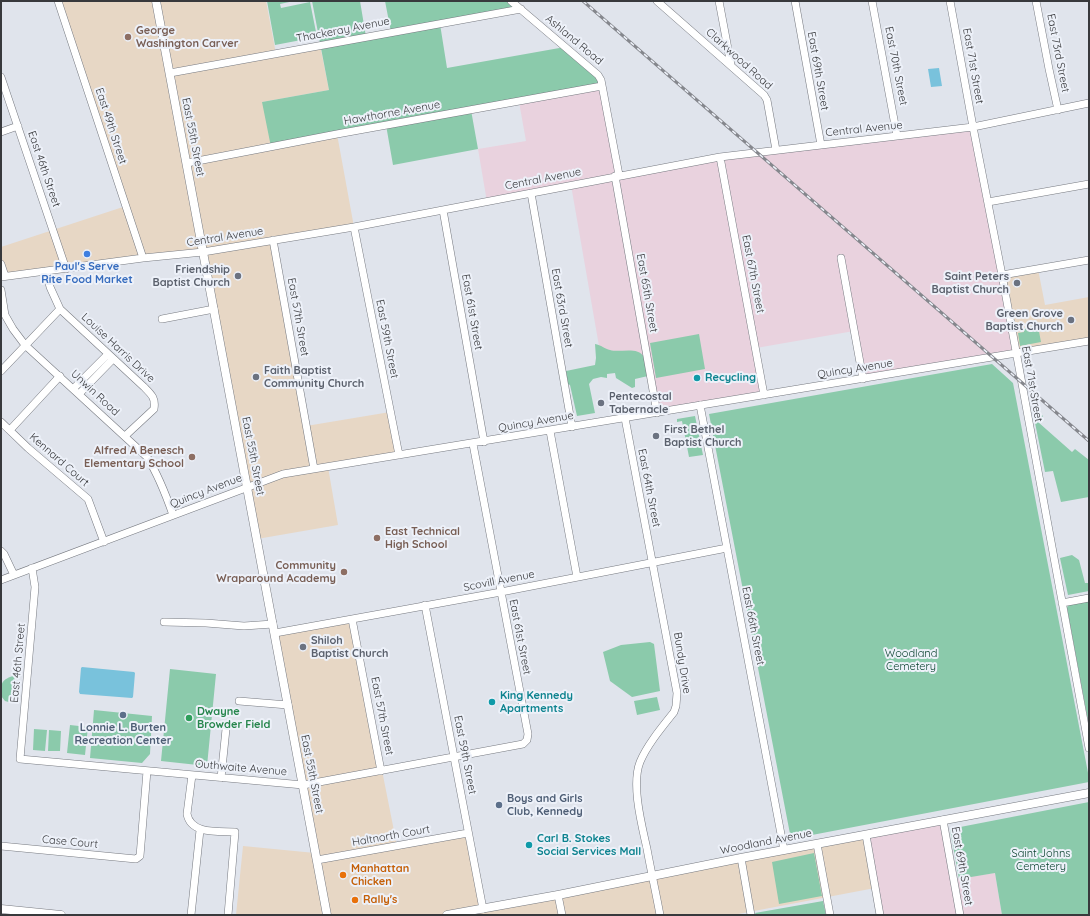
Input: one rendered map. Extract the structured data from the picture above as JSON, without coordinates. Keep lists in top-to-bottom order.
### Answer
{
  "streets": {
    "main road": ["East 55th Street", "Woodland Avenue"],
    "street": [
      "Thackeray Avenue",
      "Ashland Road",
      "East 73rd Street",
      "Clarkwood Road",
      "East 70th Street",
      "East 71st Street",
      "East 69th Street",
      "Hawthorne Avenue",
      "East 49th Street",
      "Central Avenue",
      "East 46th Street",
      "East 67th Street",
      "East 65th Street",
      "East 63rd Street",
      "East 61st Street",
      "East 57th Street",
      "East 59th Street",
      "Louise Harris Drive",
      "Quincy Avenue",
      "Unwin Road",
      "Kennard Court",
      "East 64th Street",
      "Scovill Avenue",
      "East 66th Street",
      "Bundy Drive",
      "Outhwaite Avenue",
      "Haltnorth Court",
      "Case Court"
    ]
  },
  "crossings": [
    ["Thackeray Avenue", "Ashland Road"],
    ["Thackeray Avenue", "East 55th Street"],
    ["Ashland Road", "Hawthorne Avenue"],
    ["Ashland Road", "Central Avenue"],
    ["Ashland Road", "East 65th Street"],
    ["East 73rd Street", "Central Avenue"],
    ["Clarkwood Road", "Central Avenue"],
    ["East 70th Street", "Central Avenue"],
    ["East 71st Street", "Central Avenue"],
    ["East 71st Street", "Quincy Avenue"],
    ["East 69th Street", "Central Avenue"],
    ["East 69th Street", "Woodland Avenue"],
    ["Hawthorne Avenue", "East 55th Street"],
    ["East 49th Street", "Central Avenue"],
    ["Central Avenue", "East 55th Street"],
    ["Central Avenue", "East 46th Street"],
    ["Central Avenue", "East 67th Street"],
    ["Central Avenue", "East 65th Street"],
    ["Central Avenue", "East 63rd Street"],
    ["Central Avenue", "East 61st Street"],
    ["Central Avenue", "East 57th Street"],
    ["Central Avenue", "East 59th Street"],
    ["Central Avenue", "Louise Harris Drive"],
    ["East 55th Street", "Quincy Avenue"],
    ["East 55th Street", "Scovill Avenue"],
    ["East 55th Street", "Outhwaite Avenue"],
    ["East 55th Street", "Haltnorth Court"],
    ["East 46th Street", "Quincy Avenue"],
    ["East 46th Street", "Outhwaite Avenue"],
    ["East 67th Street", "Quincy Avenue"],
    ["East 65th Street", "Quincy Avenue"],
    ["East 63rd Street", "Quincy Avenue"],
    ["East 61st Street", "Quincy Avenue"],
    ["East 61st Street", "Scovill Avenue"],
    ["East 61st Street", "Outhwaite Avenue"],
    ["East 57th Street", "Quincy Avenue"],
    ["East 57th Street", "Scovill Avenue"],
    ["East 57th Street", "Outhwaite Avenue"],
    ["East 59th Street", "Quincy Avenue"],
    ["East 59th Street", "Scovill Avenue"],
    ["East 59th Street", "Outhwaite Avenue"],
    ["East 59th Street", "Haltnorth Court"],
    ["East 59th Street", "Woodland Avenue"],
    ["Louise Harris Drive", "Unwin Road"],
    ["Quincy Avenue", "Unwin Road"],
    ["Quincy Avenue", "Kennard Court"],
    ["Quincy Avenue", "East 64th Street"],
    ["Quincy Avenue", "East 66th Street"],
    ["East 64th Street", "Scovill Avenue"],
    ["East 64th Street", "Bundy Drive"],
    ["Scovill Avenue", "East 66th Street"],
    ["Scovill Avenue", "Bundy Drive"],
    ["East 66th Street", "Woodland Avenue"],
    ["Bundy Drive", "Woodland Avenue"],
    ["Outhwaite Avenue", "Case Court"]
  ],
  "parks": ["Woodland Cemetery", "Saint Johns Cemetery"],
  "places": [
    "George Washington Carver",
    "Paul's Serve Rite Food Market",
    "Friendship Baptist Church",
    "Saint Peters Baptist Church",
    "Green Grove Baptist Church",
    "Faith Baptist Community Church",
    "Recycling",
    "Pentecostal Tabernacle",
    "First Bethel Baptist Church",
    "Alfred A Benesch Elementary School",
    "East Technical High School",
    "Community Wraparound Academy",
    "Shiloh Baptist Church",
    "King Kennedy Apartments",
    "Lonnie L. Burten Recreation Center",
    "Dwayne Browder Field",
    "Boys and Girls Club, Kennedy",
    "Carl B. Stokes Social Services Mall",
    "Manhattan Chicken",
    "Rally's"
  ]
}
